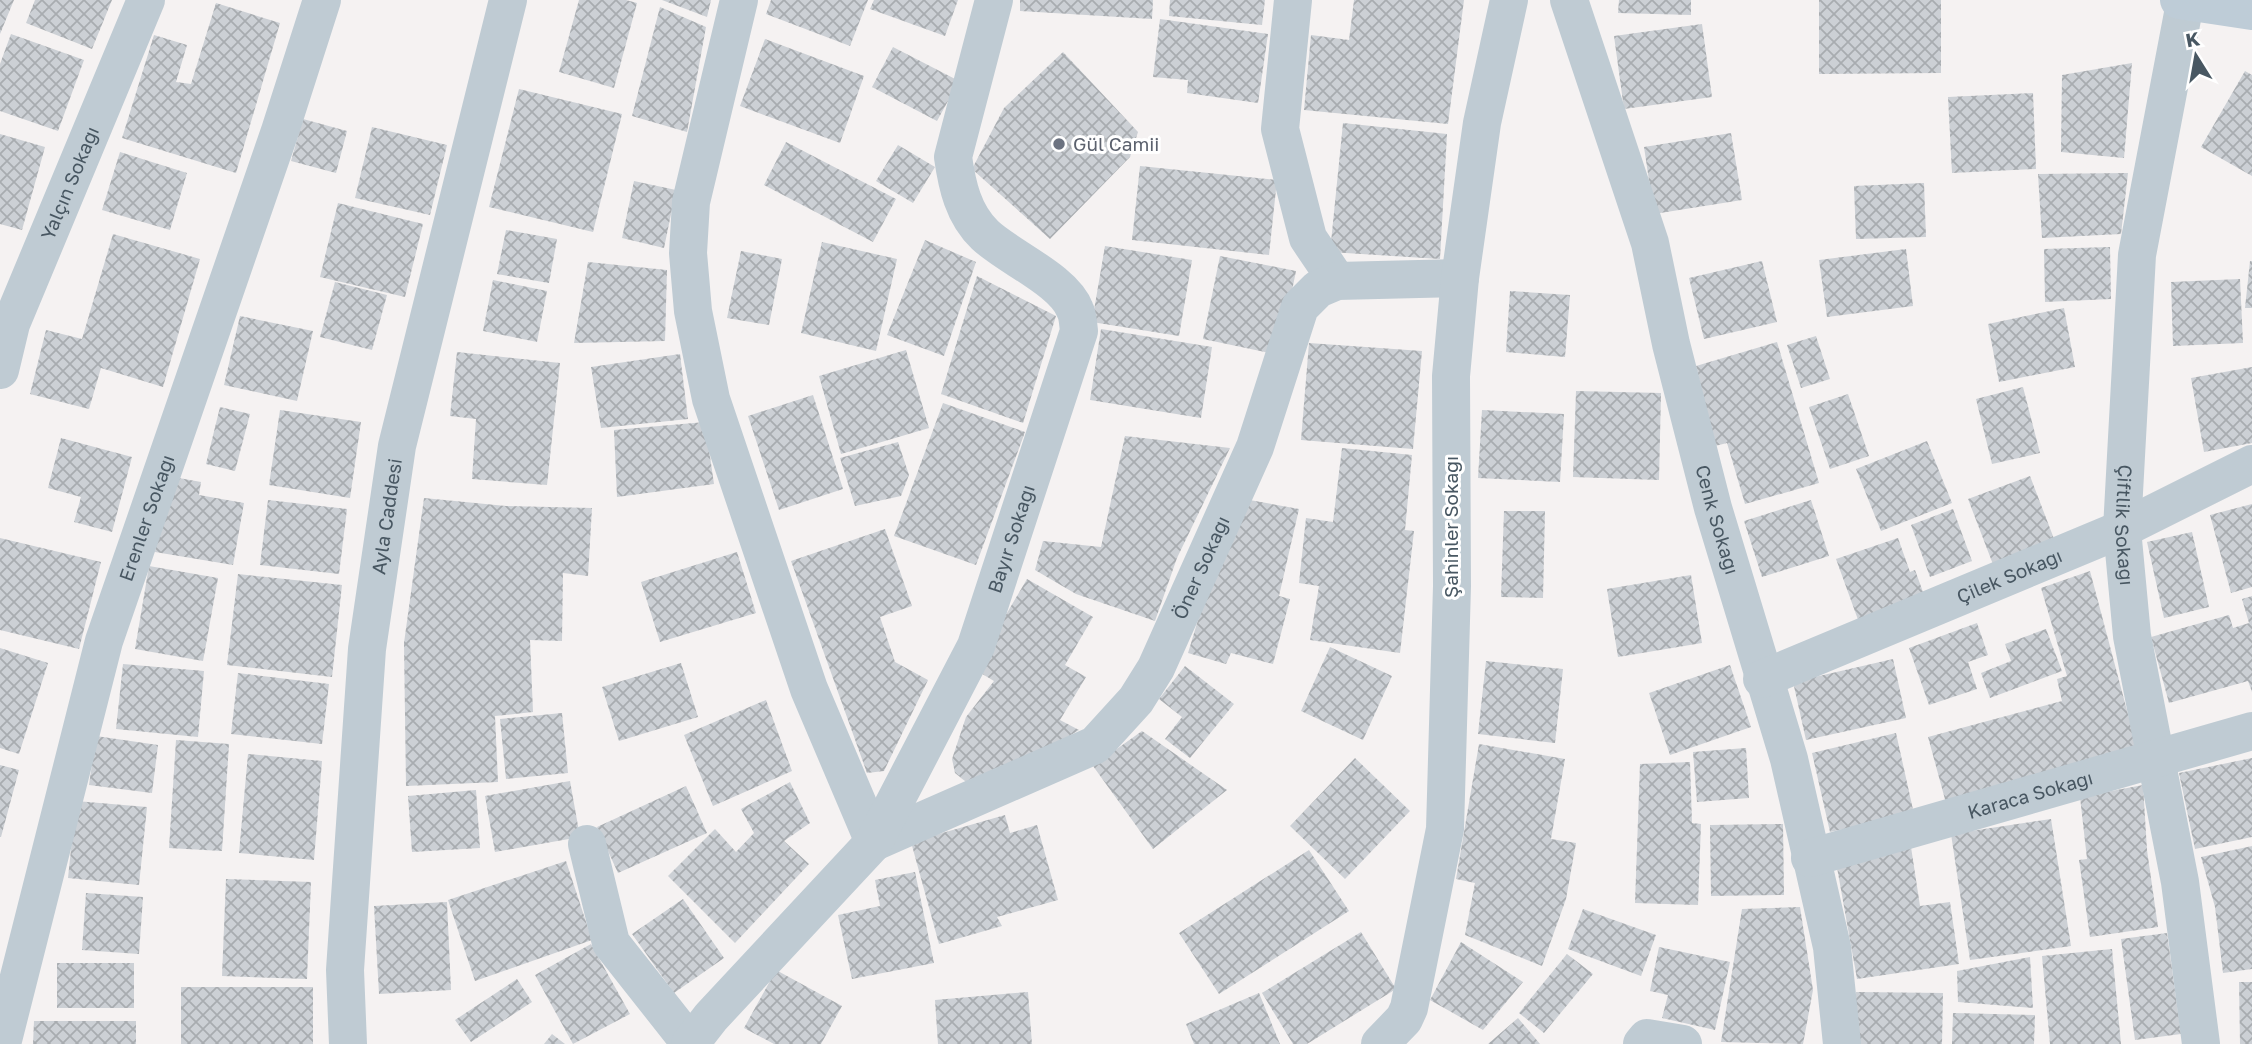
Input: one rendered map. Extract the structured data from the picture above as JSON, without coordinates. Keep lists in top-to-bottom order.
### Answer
{
  "streets": {
    "street": [
      "Yalçın Sokağı",
      "Ayla Caddesi",
      "Erenler Sokağı",
      "Cenk Sokağı",
      "Çiftlik Sokağı",
      "Şahinler Sokağı",
      "Bayır Sokağı",
      "Öner Sokağı",
      "Çilek Sokağı",
      "Karaca Sokağı"
    ]
  },
  "crossings": [
    ["Cenk Sokağı", "Çilek Sokağı"],
    ["Cenk Sokağı", "Karaca Sokağı"],
    ["Çiftlik Sokağı", "Çilek Sokağı"],
    ["Çiftlik Sokağı", "Karaca Sokağı"],
    ["Bayır Sokağı", "Öner Sokağı"]
  ],
  "places": ["Gül Camii"],
  "north": "top"
}
